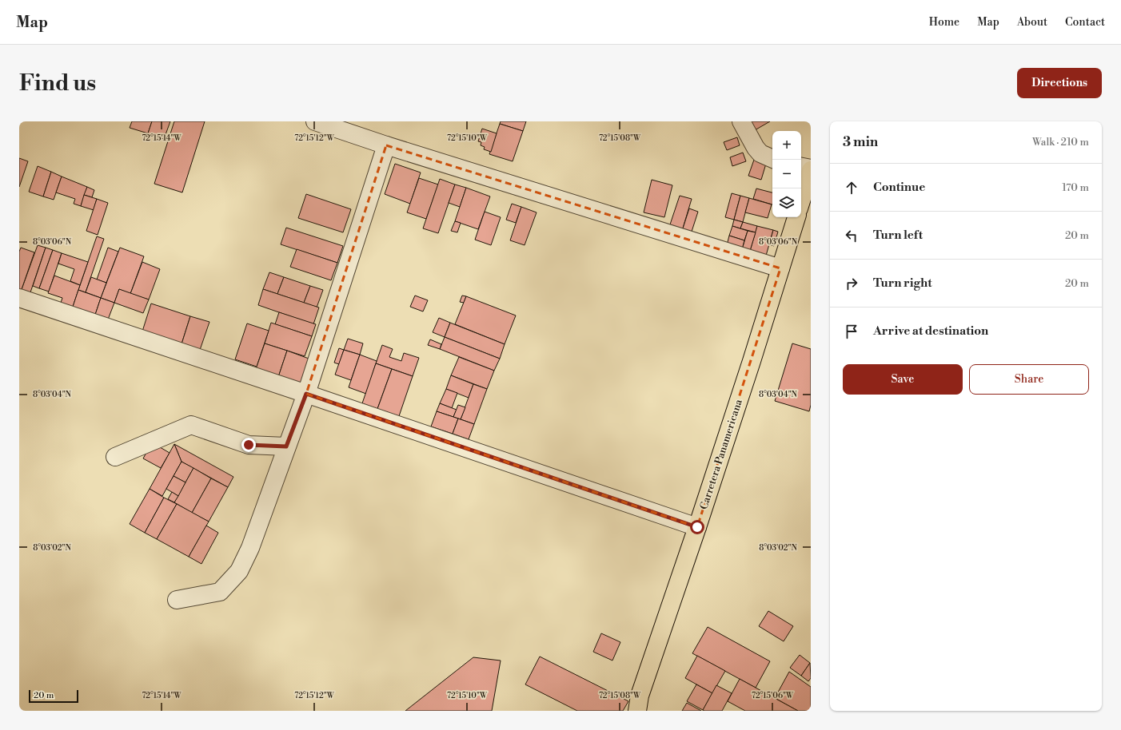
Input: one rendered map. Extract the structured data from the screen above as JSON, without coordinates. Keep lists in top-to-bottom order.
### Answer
{
  "streets": {
    "highway": ["Carretera Panamericana"]
  },
  "scale_bar": "20 m",
  "page": {
    "header": "Map",
    "nav": [
      "Home",
      "Map",
      "About",
      "Contact"
    ],
    "buttons": [
      "Directions",
      ["Save", "Share"]
    ],
    "title": "Find us",
    "heading": ["3 min", "Walk · 210 m"],
    "map_buttons": ["+", "−"],
    "list": [
      ["Continue", "170 m"],
      ["Turn left", "20 m"],
      ["Turn right", "20 m"],
      "Arrive at destination"
    ],
    "scale": "20 m"
  },
  "coordinates": [
    "72°15'14\"W",
    "72°15'12\"W",
    "72°15'10\"W",
    "72°15'08\"W",
    "8°03'06\"N",
    "8°03'04\"N",
    "8°03'02\"N",
    "72°15'06\"W"
  ]
}
